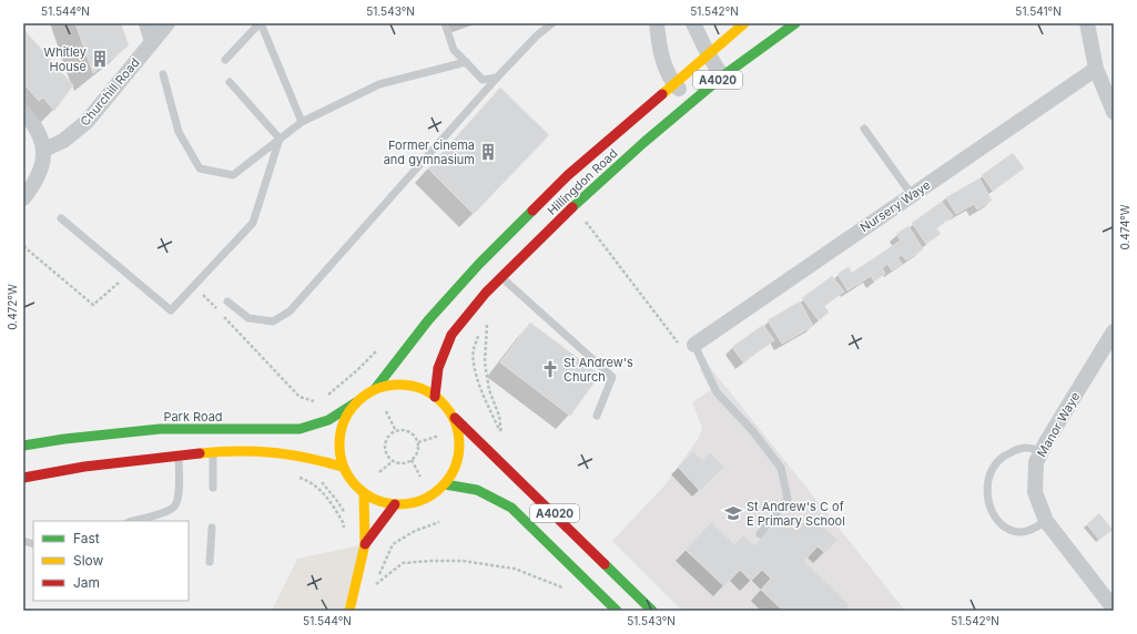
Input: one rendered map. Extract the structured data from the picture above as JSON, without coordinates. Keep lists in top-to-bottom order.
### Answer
{
  "streets": {
    "main road": ["A4020", "Hillingdon Road", "Park Road"],
    "street": ["Churchill Road", "Nursery Waye", "Manor Waye"]
  },
  "crossings": [
    ["A4020", "Hillingdon Road"],
    ["A4020", "Park Road"]
  ],
  "places": {
    "building": ["Whitley House", "Former cinema and gymnasium"],
    "church": ["St Andrew's Church"],
    "school or university": ["St Andrew's C of E Primary School"]
  },
  "legend": ["Fast", "Slow", "Jam"],
  "coordinates": [
    "51.544°N",
    "51.543°N",
    "51.542°N",
    "51.541°N",
    "0.474°W",
    "0.472°W"
  ]
}
